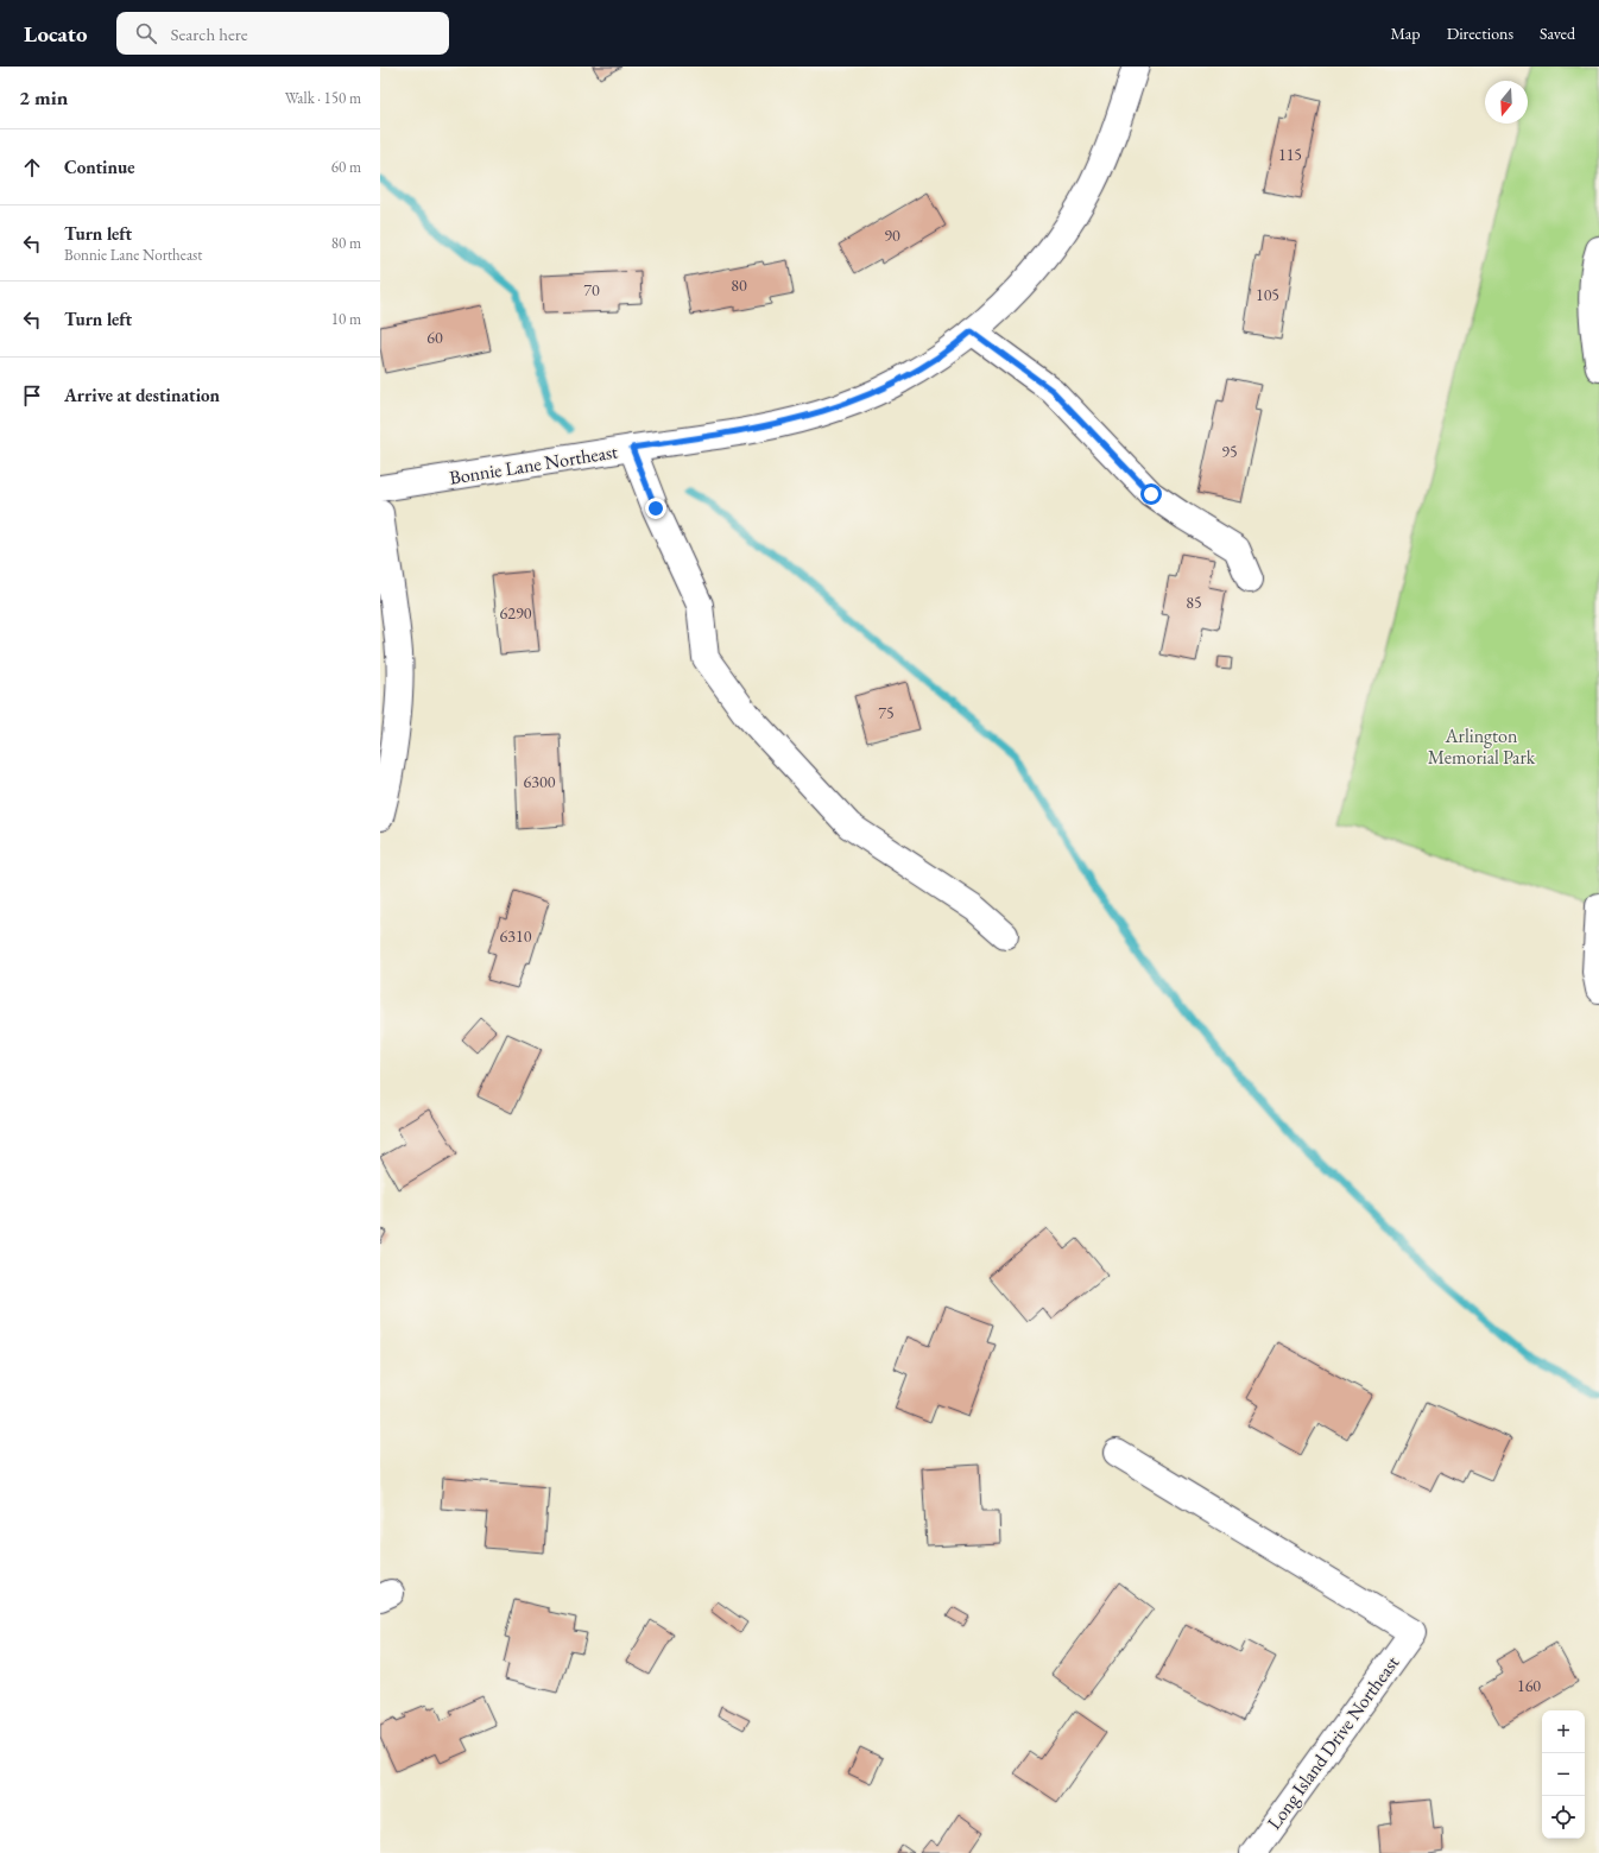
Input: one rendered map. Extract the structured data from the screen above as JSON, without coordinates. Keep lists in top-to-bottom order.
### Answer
{
  "streets": {
    "street": ["Bonnie Lane Northeast", "Long Island Drive Northeast"]
  },
  "parks": ["Arlington Memorial Park"],
  "house_numbers": [
    "115",
    "90",
    "80",
    "70",
    "105",
    "60",
    "95",
    "85",
    "6290",
    "75",
    "6300",
    "6310",
    "160"
  ],
  "north": "bottom",
  "page": {
    "header": "Locato",
    "search": "Search here",
    "nav": ["Map", "Directions", "Saved"],
    "heading": ["2 min", "Walk · 150 m"],
    "list": [
      ["Continue", "60 m"],
      ["Turn left", "Bonnie Lane Northeast", "80 m"],
      ["Turn left", "10 m"],
      "Arrive at destination"
    ],
    "map_buttons": ["+", "−"]
  }
}
